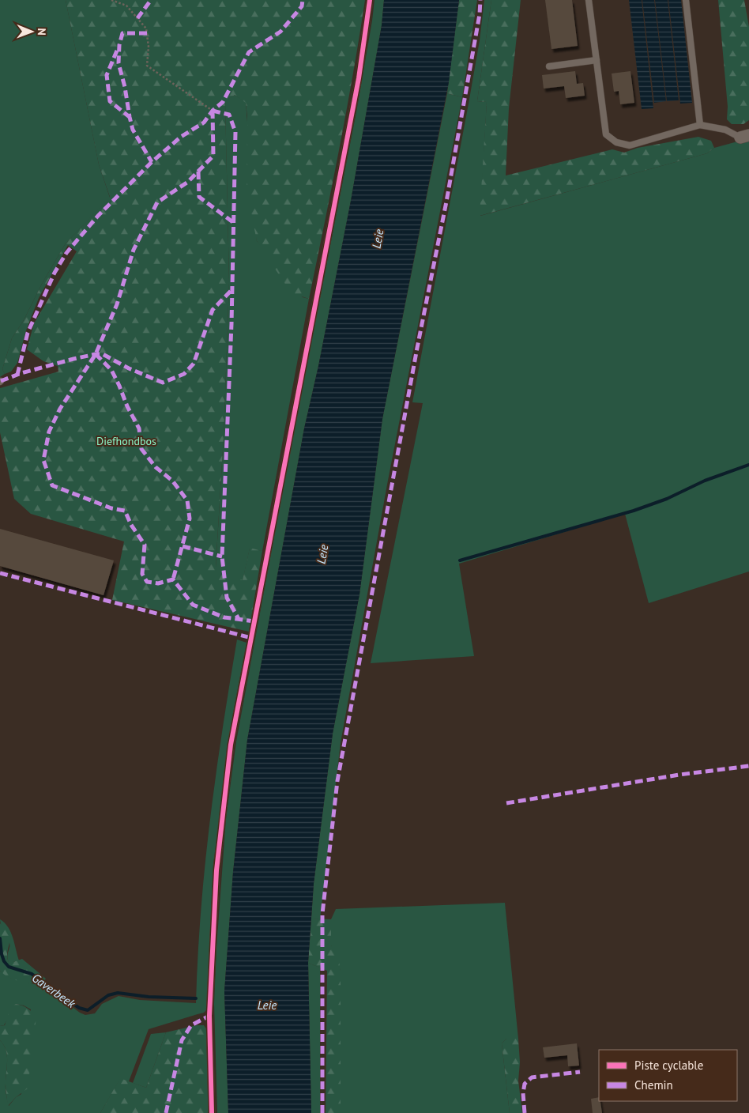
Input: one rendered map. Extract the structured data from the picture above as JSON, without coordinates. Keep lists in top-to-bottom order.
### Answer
{
  "water": ["Leie", "Gaverbeek"],
  "parks": ["Diefhondbos"],
  "legend": ["Piste cyclable", "Chemin"],
  "north": "right"
}
